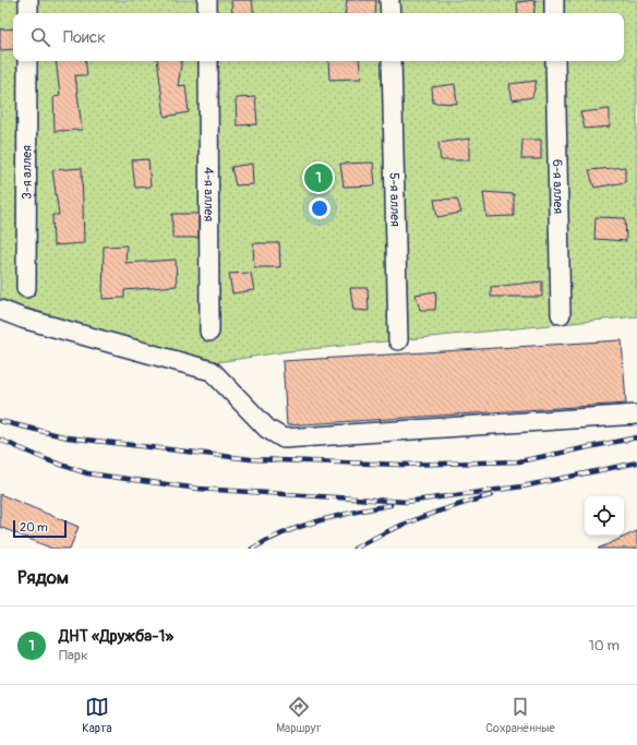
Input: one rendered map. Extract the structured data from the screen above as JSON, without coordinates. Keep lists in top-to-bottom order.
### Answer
{
  "streets": {
    "lane": [
      "3-я аллея",
      "6-я аллея",
      "4-я аллея",
      "5-я аллея"
    ]
  },
  "scale_bar": "20 m",
  "page": {
    "search": "Поиск",
    "pins": "1",
    "scale": "20 m",
    "heading": "Рядом",
    "list": [
      {
        "mark": "1",
        "name": "ДНТ «Дружба-1»",
        "note": "Парк",
        "value": "10 m"
      }
    ],
    "nav": ["Карта", "Маршрут", "Сохранённые"]
  }
}
